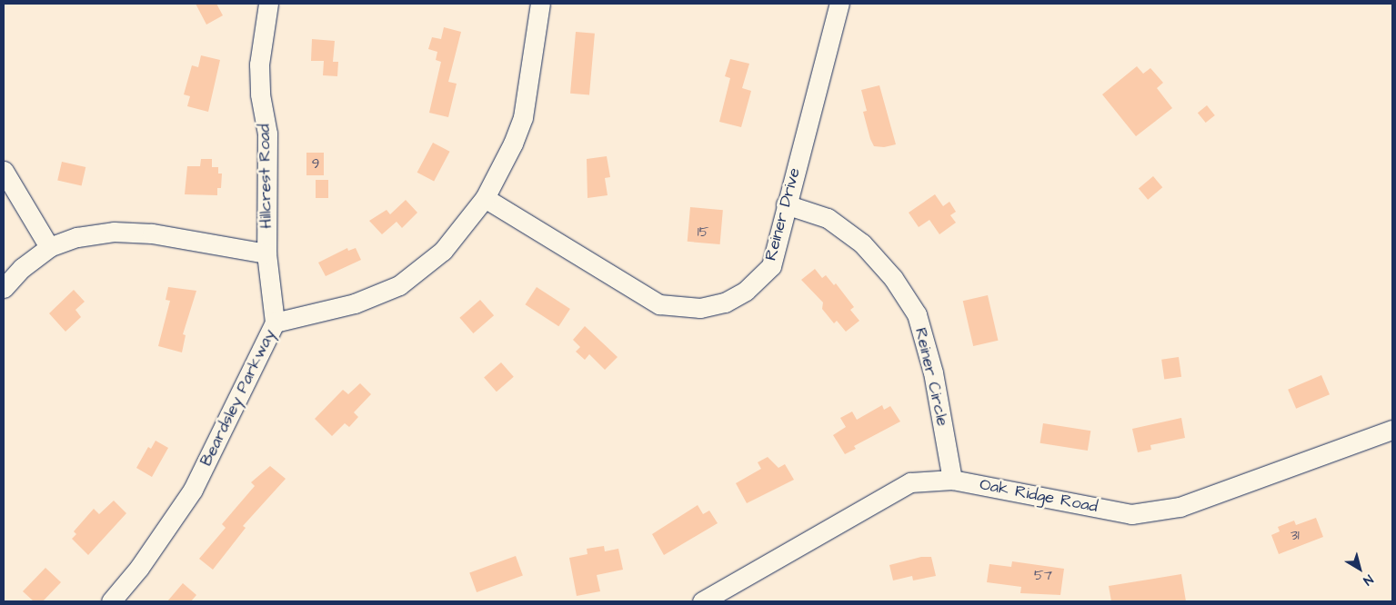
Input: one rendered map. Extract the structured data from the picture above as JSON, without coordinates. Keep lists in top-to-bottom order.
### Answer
{
  "streets": {
    "street": [
      "Hillcrest Road",
      "Reiner Drive",
      "Reiner Circle",
      "Beardsley Parkway",
      "Oak Ridge Road"
    ]
  },
  "crossings": [
    ["Hillcrest Road", "Beardsley Parkway"],
    ["Reiner Drive", "Reiner Circle"],
    ["Reiner Drive", "Beardsley Parkway"],
    ["Reiner Circle", "Oak Ridge Road"]
  ],
  "house_numbers": [
    "9",
    "15",
    "31",
    "57"
  ],
  "north": "bottom right"
}
